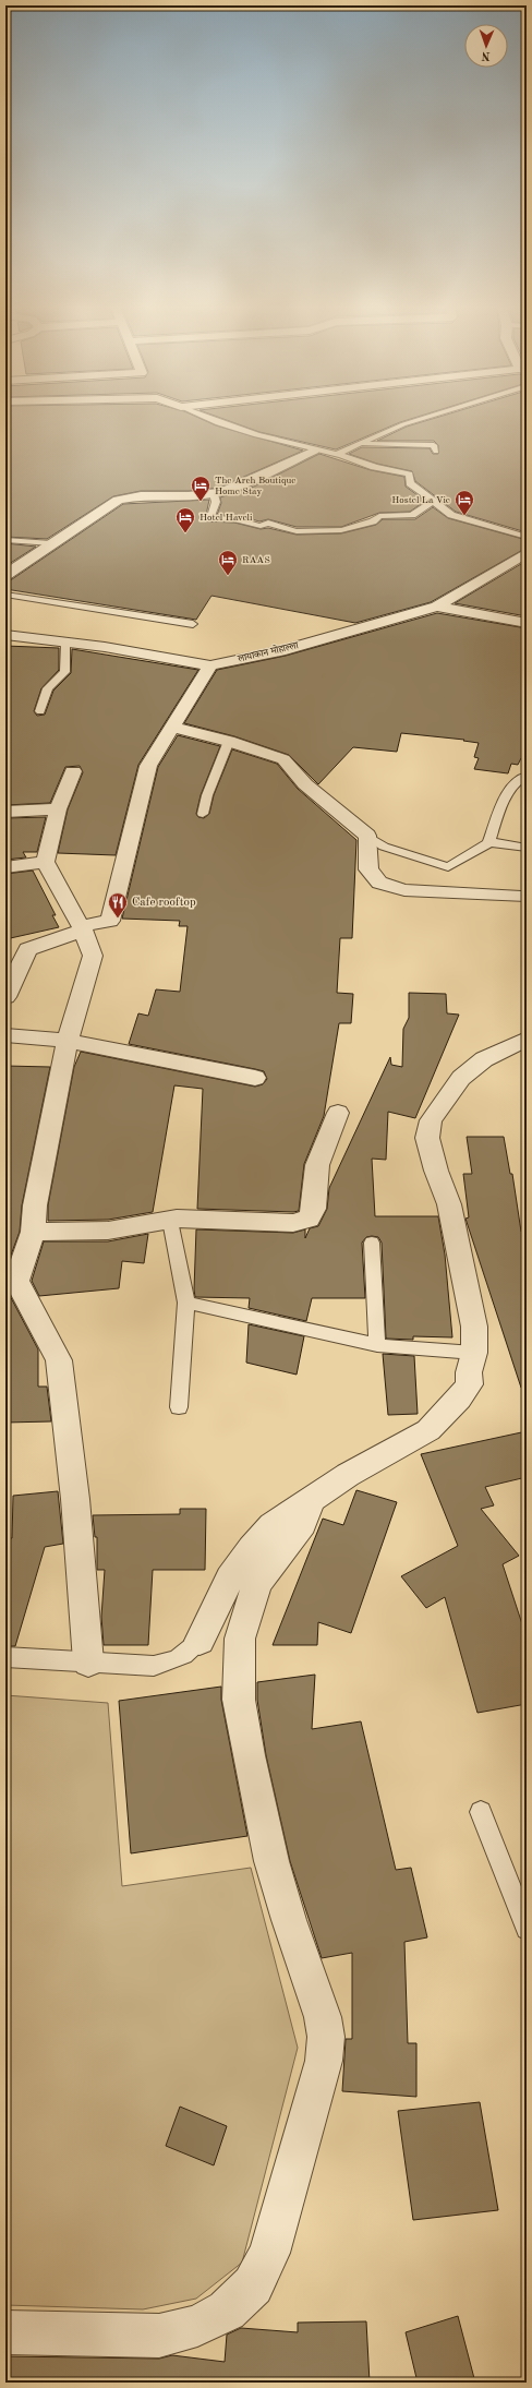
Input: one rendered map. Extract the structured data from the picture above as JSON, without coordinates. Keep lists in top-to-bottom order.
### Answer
{
  "streets": {
    "street": ["लायाकान मोहाल्ला"]
  },
  "places": {
    "hotel": [
      "The Arch Boutique Home Stay",
      "Hostel La Vie",
      "Hotel Haveli",
      "RAAS"
    ],
    "restaurant": ["Cafe rooftop"]
  },
  "north": "bottom"
}
